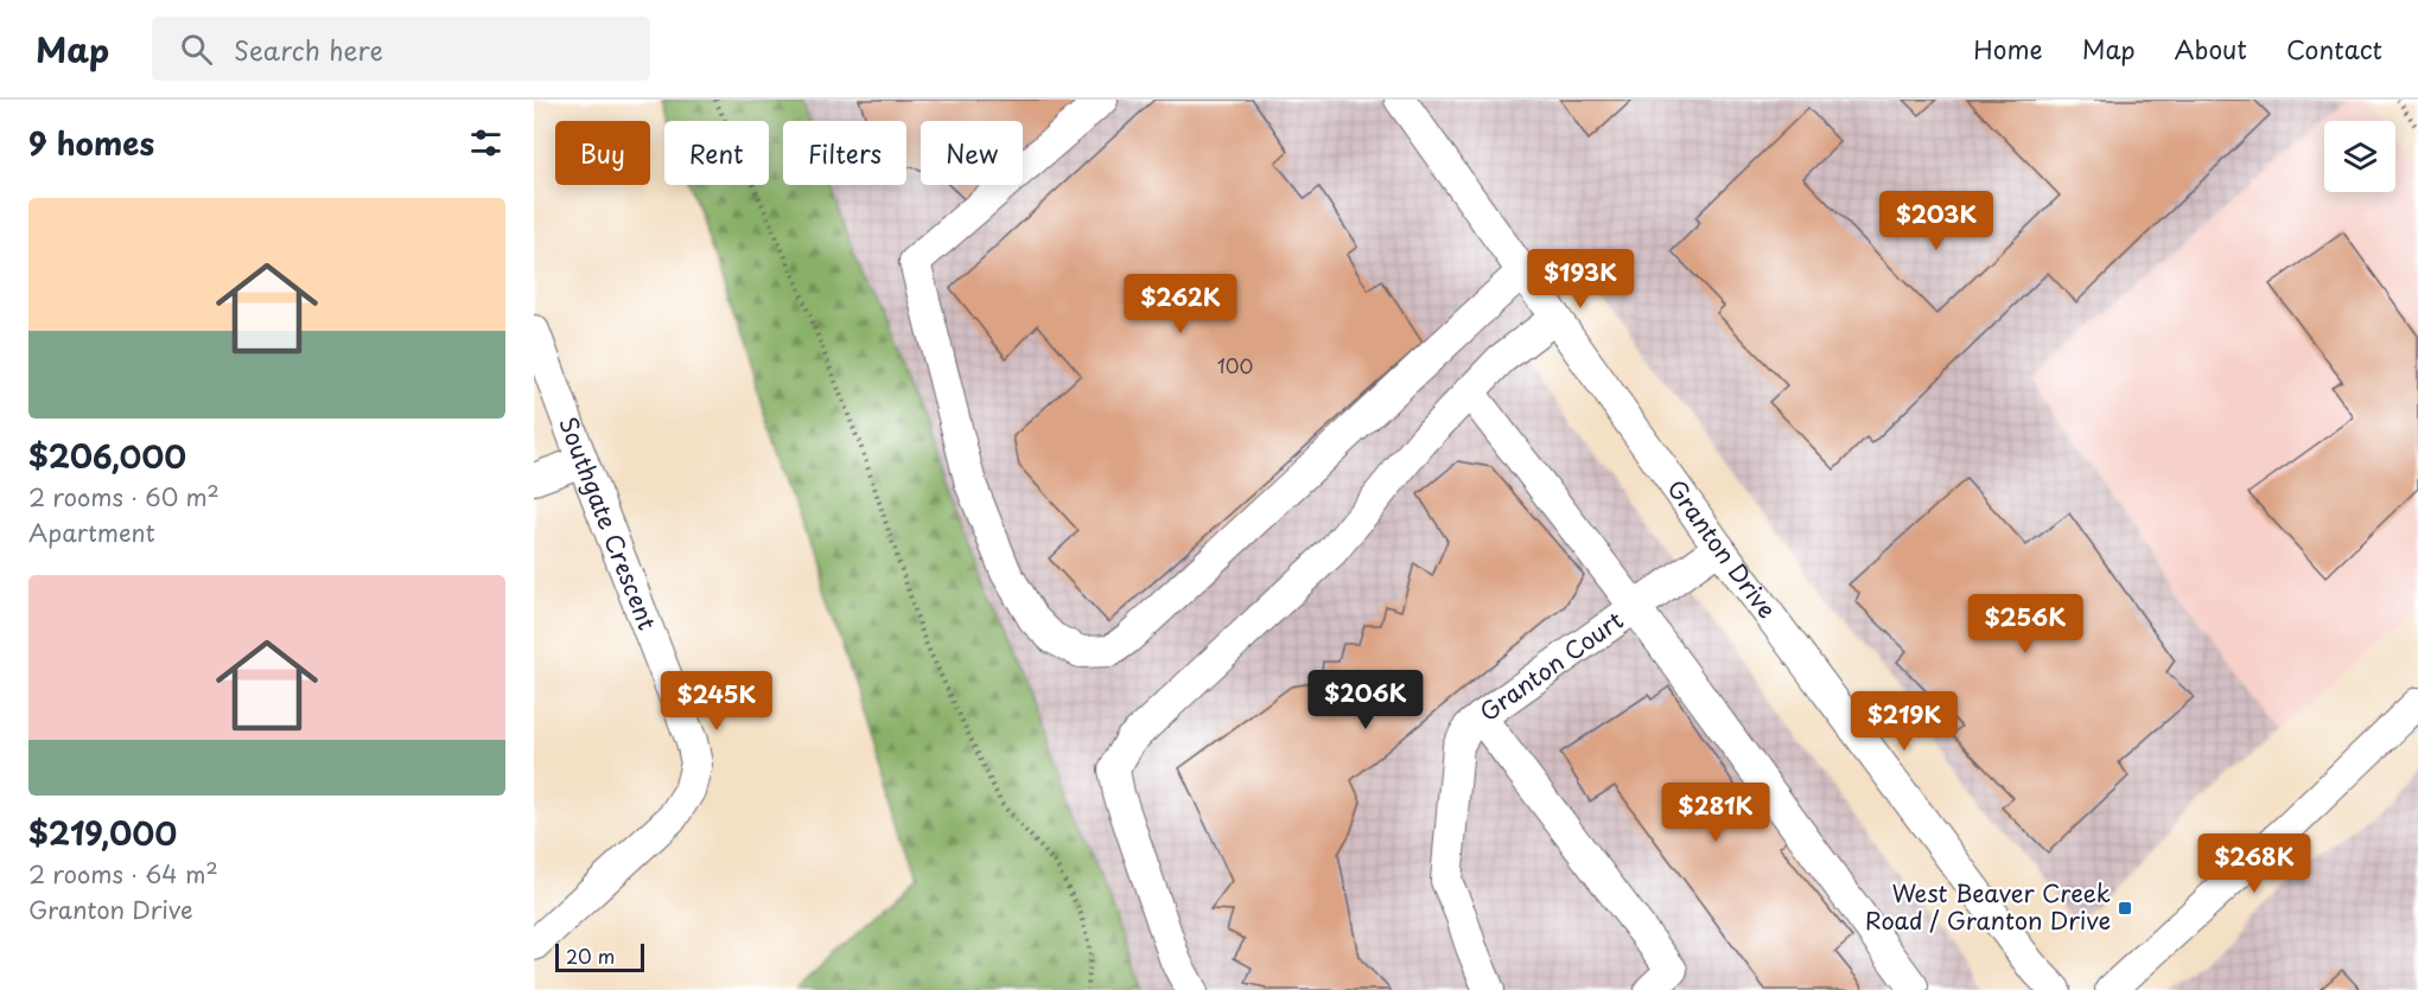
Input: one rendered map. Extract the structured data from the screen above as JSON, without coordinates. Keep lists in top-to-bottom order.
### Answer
{
  "streets": {
    "street": ["Southgate Crescent", "Granton Drive", "Granton Court"]
  },
  "crossings": [
    ["Granton Drive", "Granton Court"]
  ],
  "places": {
    "transit": ["West Beaver Creek Road / Granton Drive"]
  },
  "house_numbers": ["100"],
  "scale_bar": "20 m",
  "page": {
    "header": "Map",
    "search": "Search here",
    "nav": [
      "Home",
      "Map",
      "About",
      "Contact"
    ],
    "heading": "9 homes",
    "chip": [
      "Buy",
      "Rent",
      "Filters",
      "New"
    ],
    "list": [
      {
        "name": "$206,000",
        "note": "2 rooms · 60 m² · Apartment"
      },
      {
        "name": "$219,000",
        "note": "2 rooms · 64 m² · Granton Drive"
      }
    ],
    "price": [
      "$203K",
      "$193K",
      "$262K",
      "$256K",
      "$206K",
      "$245K",
      "$219K",
      "$281K",
      "$268K"
    ],
    "scale": "20 m"
  }
}
